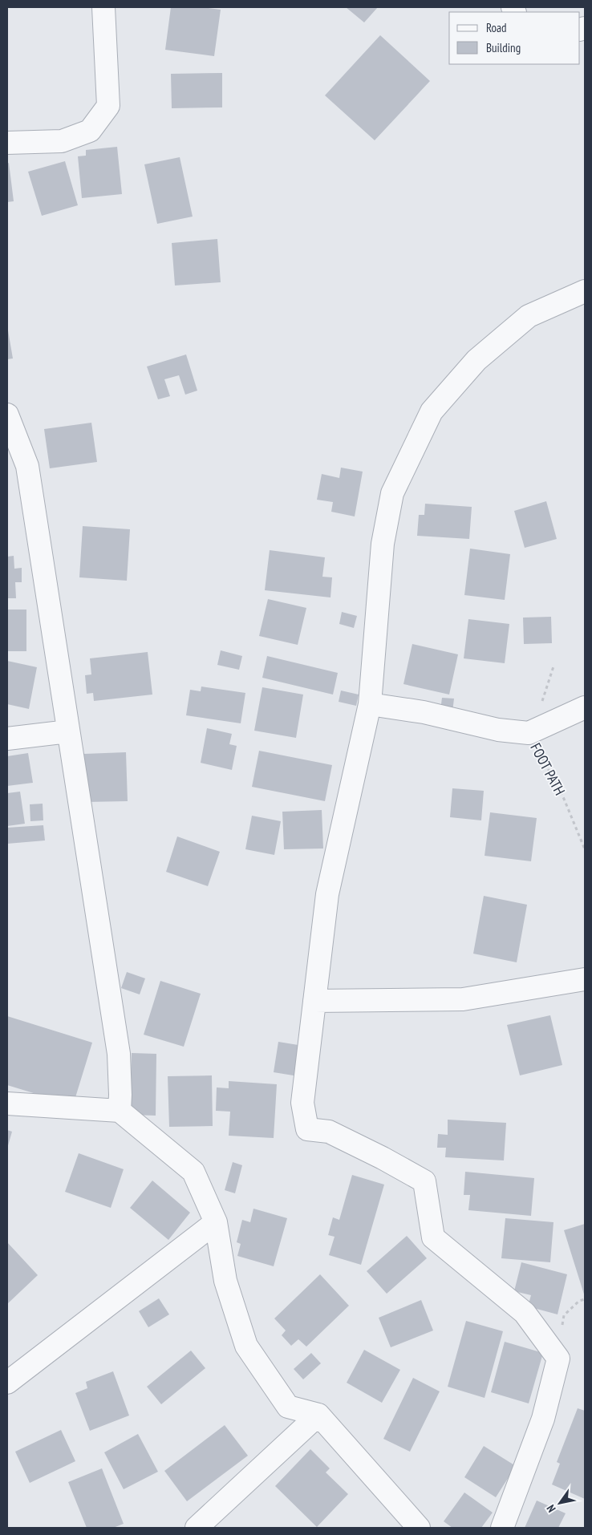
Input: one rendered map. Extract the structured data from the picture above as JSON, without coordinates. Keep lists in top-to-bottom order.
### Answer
{
  "streets": {
    "path": ["FOOT PATH"]
  },
  "legend": ["Road", "Building"],
  "north": "bottom left"
}
